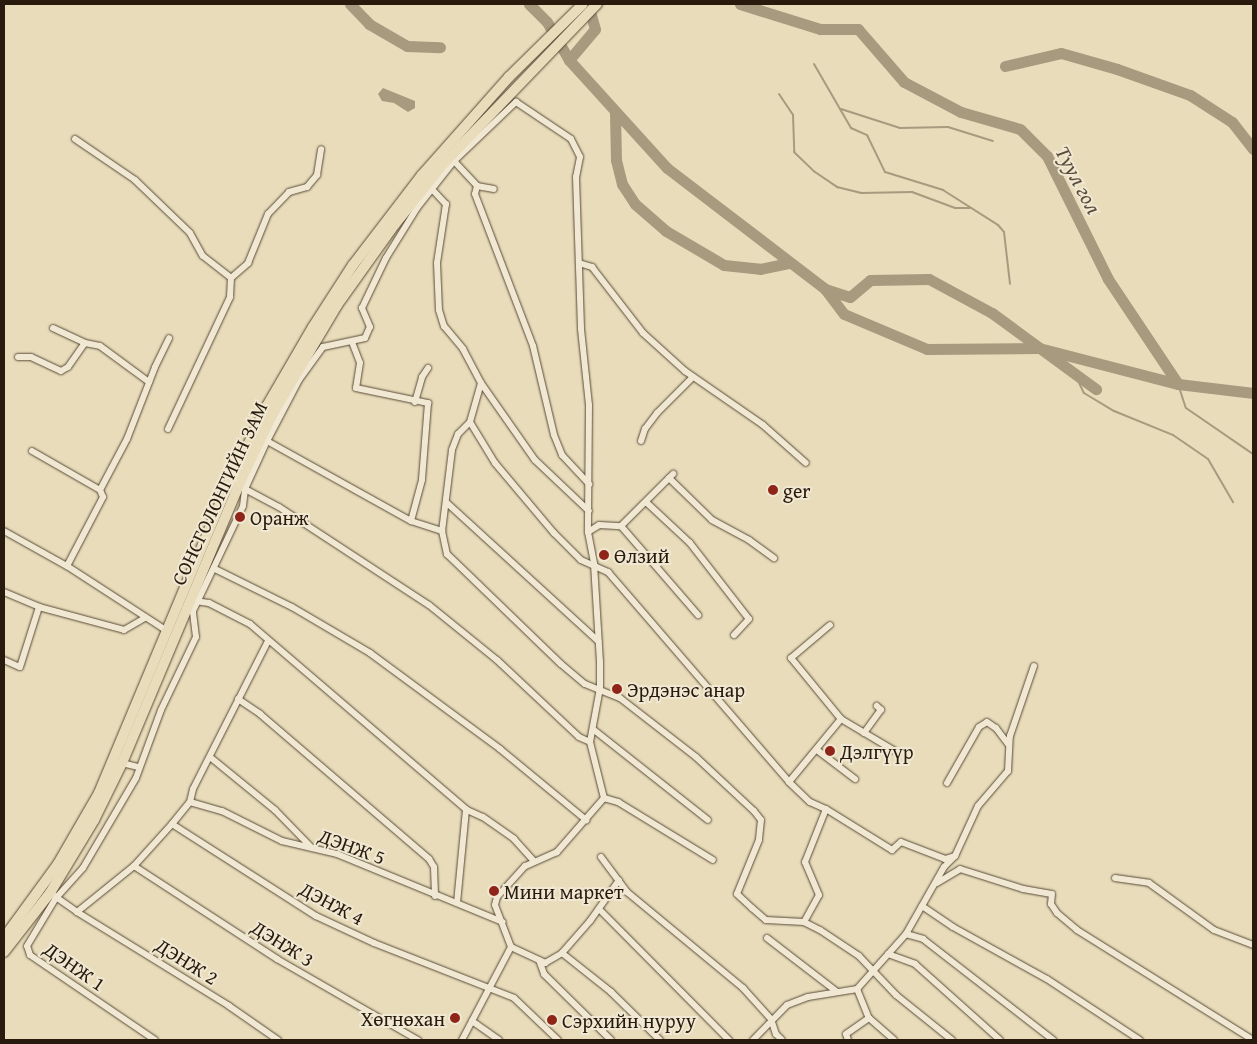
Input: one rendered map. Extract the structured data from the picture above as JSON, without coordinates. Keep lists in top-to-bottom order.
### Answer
{
  "streets": {
    "main road": ["СОНСГОЛОНГИЙН ЗАМ"],
    "street": [
      "ДЭНЖ 5",
      "ДЭНЖ 4",
      "ДЭНЖ 3",
      "ДЭНЖ 2",
      "ДЭНЖ 1"
    ]
  },
  "crossings": [
    ["СОНСГОЛОНГИЙН ЗАМ", "ДЭНЖ 2"],
    ["СОНСГОЛОНГИЙН ЗАМ", "ДЭНЖ 1"],
    ["ДЭНЖ 2", "ДЭНЖ 1"]
  ],
  "water": ["Туул гол"],
  "places": [
    "ger",
    "Оранж",
    "Өлзий",
    "Эрдэнэс анар",
    "Дэлгүүр",
    "Мини маркет",
    "Хөгнөхан",
    "Сэрхийн нуруу"
  ]
}
